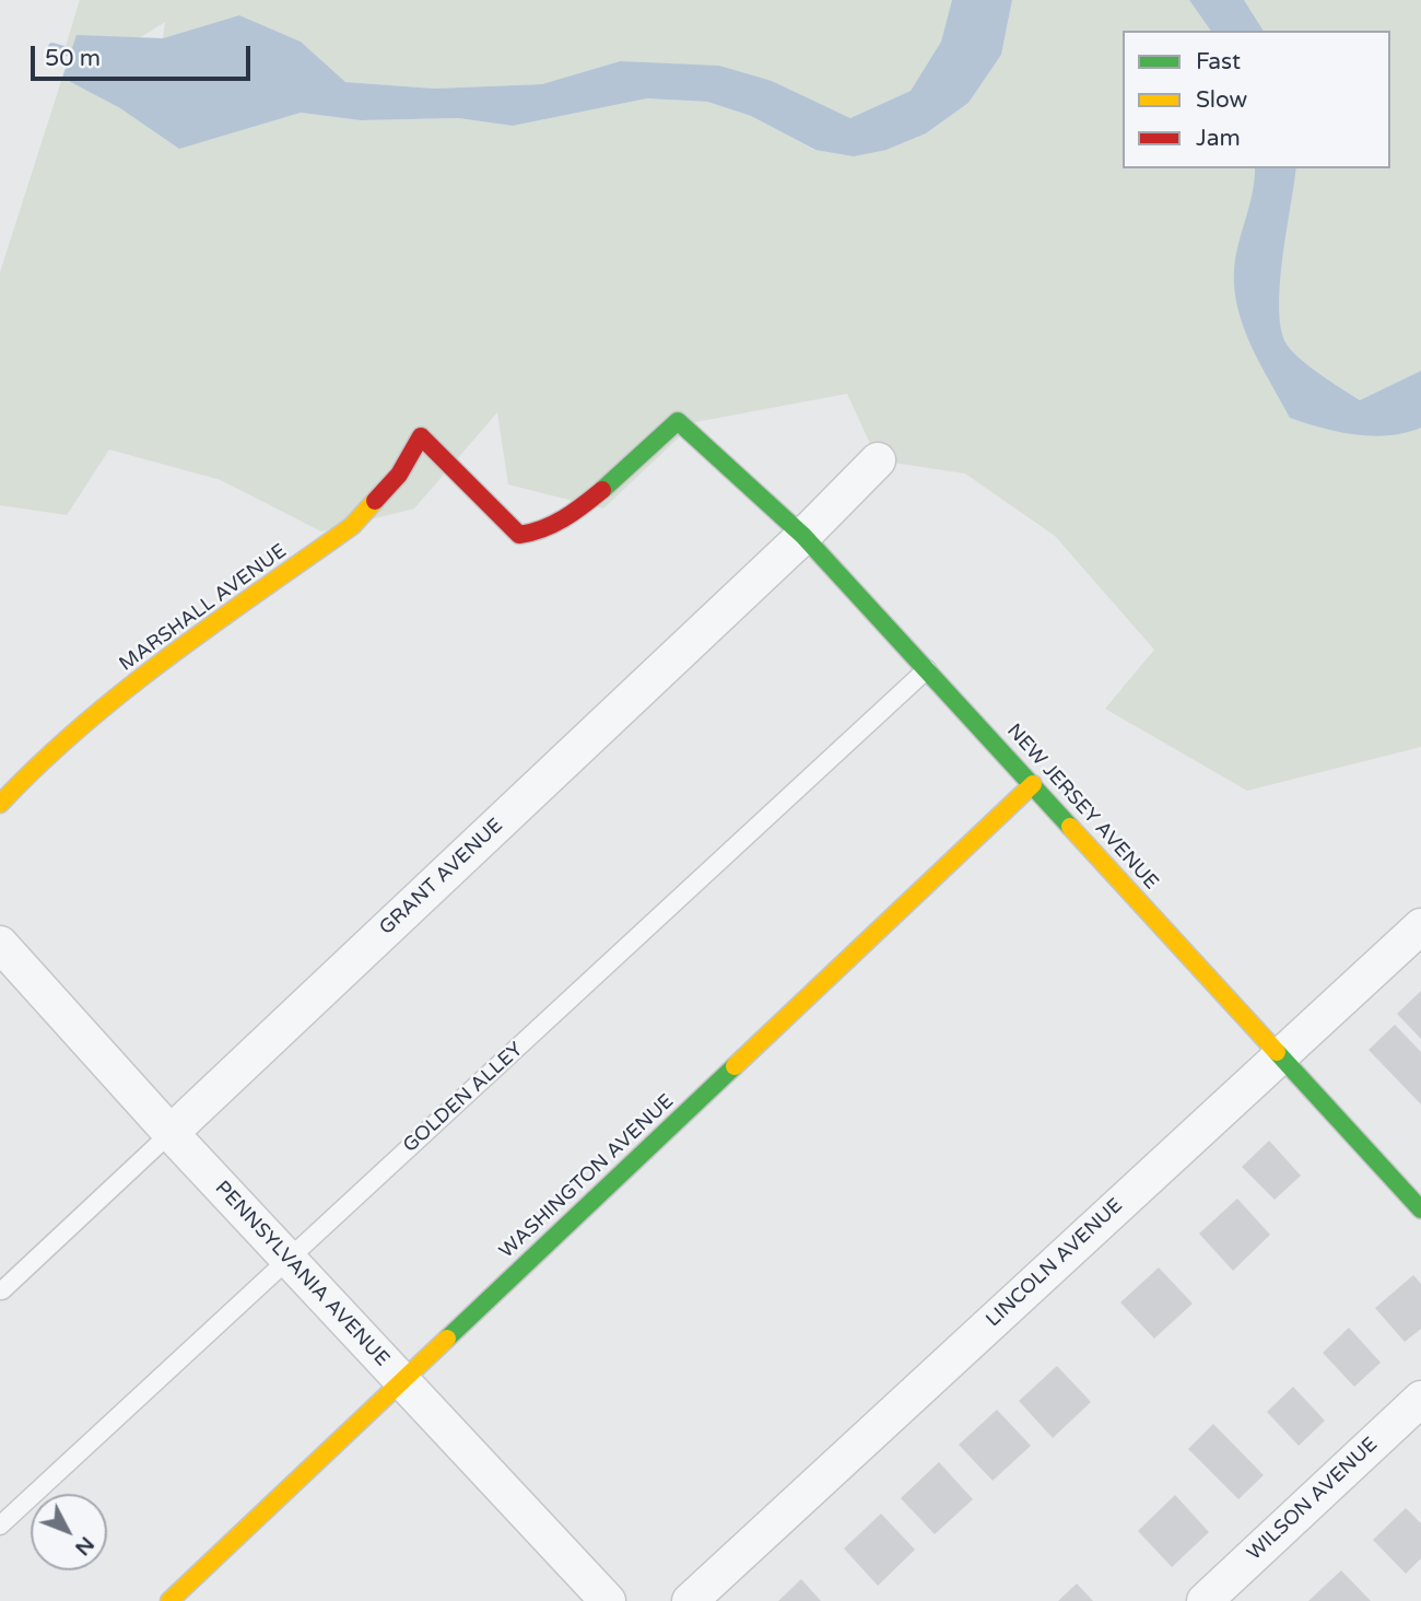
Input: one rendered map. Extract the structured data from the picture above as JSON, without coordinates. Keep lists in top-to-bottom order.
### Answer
{
  "streets": {
    "street": [
      "MARSHALL AVENUE",
      "NEW JERSEY AVENUE",
      "GRANT AVENUE",
      "WASHINGTON AVENUE",
      "LINCOLN AVENUE",
      "PENNSYLVANIA AVENUE",
      "WILSON AVENUE"
    ],
    "lane": ["GOLDEN ALLEY"]
  },
  "crossings": [
    ["MARSHALL AVENUE", "NEW JERSEY AVENUE"],
    ["NEW JERSEY AVENUE", "GRANT AVENUE"],
    ["NEW JERSEY AVENUE", "GOLDEN ALLEY"],
    ["NEW JERSEY AVENUE", "WASHINGTON AVENUE"],
    ["NEW JERSEY AVENUE", "LINCOLN AVENUE"],
    ["GRANT AVENUE", "PENNSYLVANIA AVENUE"],
    ["GOLDEN ALLEY", "PENNSYLVANIA AVENUE"],
    ["WASHINGTON AVENUE", "PENNSYLVANIA AVENUE"]
  ],
  "legend": ["Fast", "Slow", "Jam"],
  "scale_bar": "50 m",
  "north": "bottom right"
}
